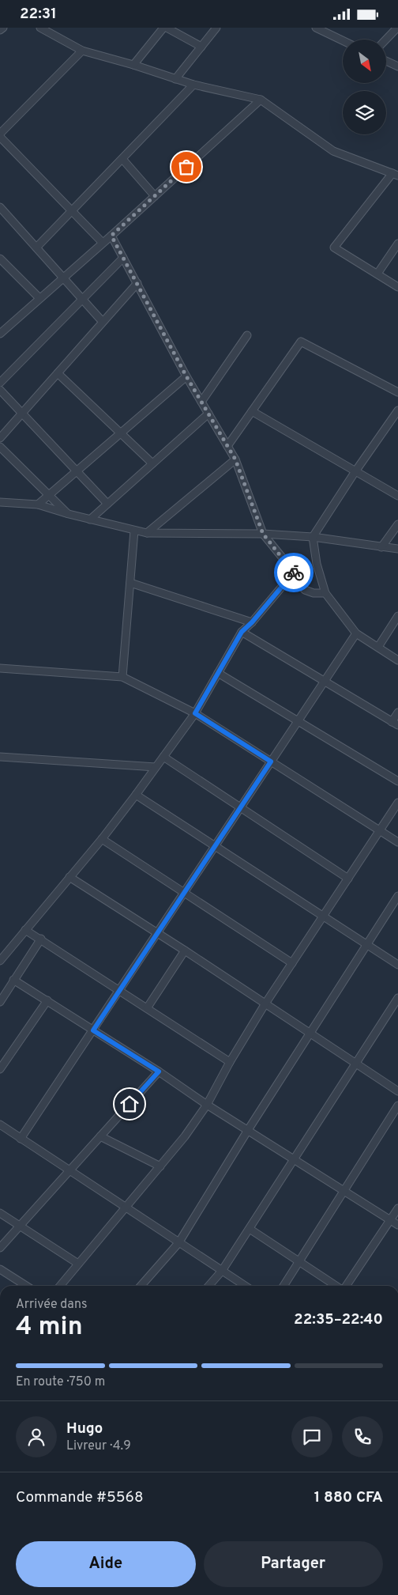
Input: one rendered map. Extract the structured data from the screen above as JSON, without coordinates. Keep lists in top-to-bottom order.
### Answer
{
  "north": "bottom right",
  "page": {
    "status": "22:31",
    "heading": ["4 min", "Arrivée dans", "22:35–22:40"],
    "panel": [
      "Hugo",
      "Livreur · 4.9",
      "Commande #5568",
      "1 880 CFA"
    ],
    "bar": "En route · 750 m",
    "buttons": ["Aide", "Partager"]
  }
}
